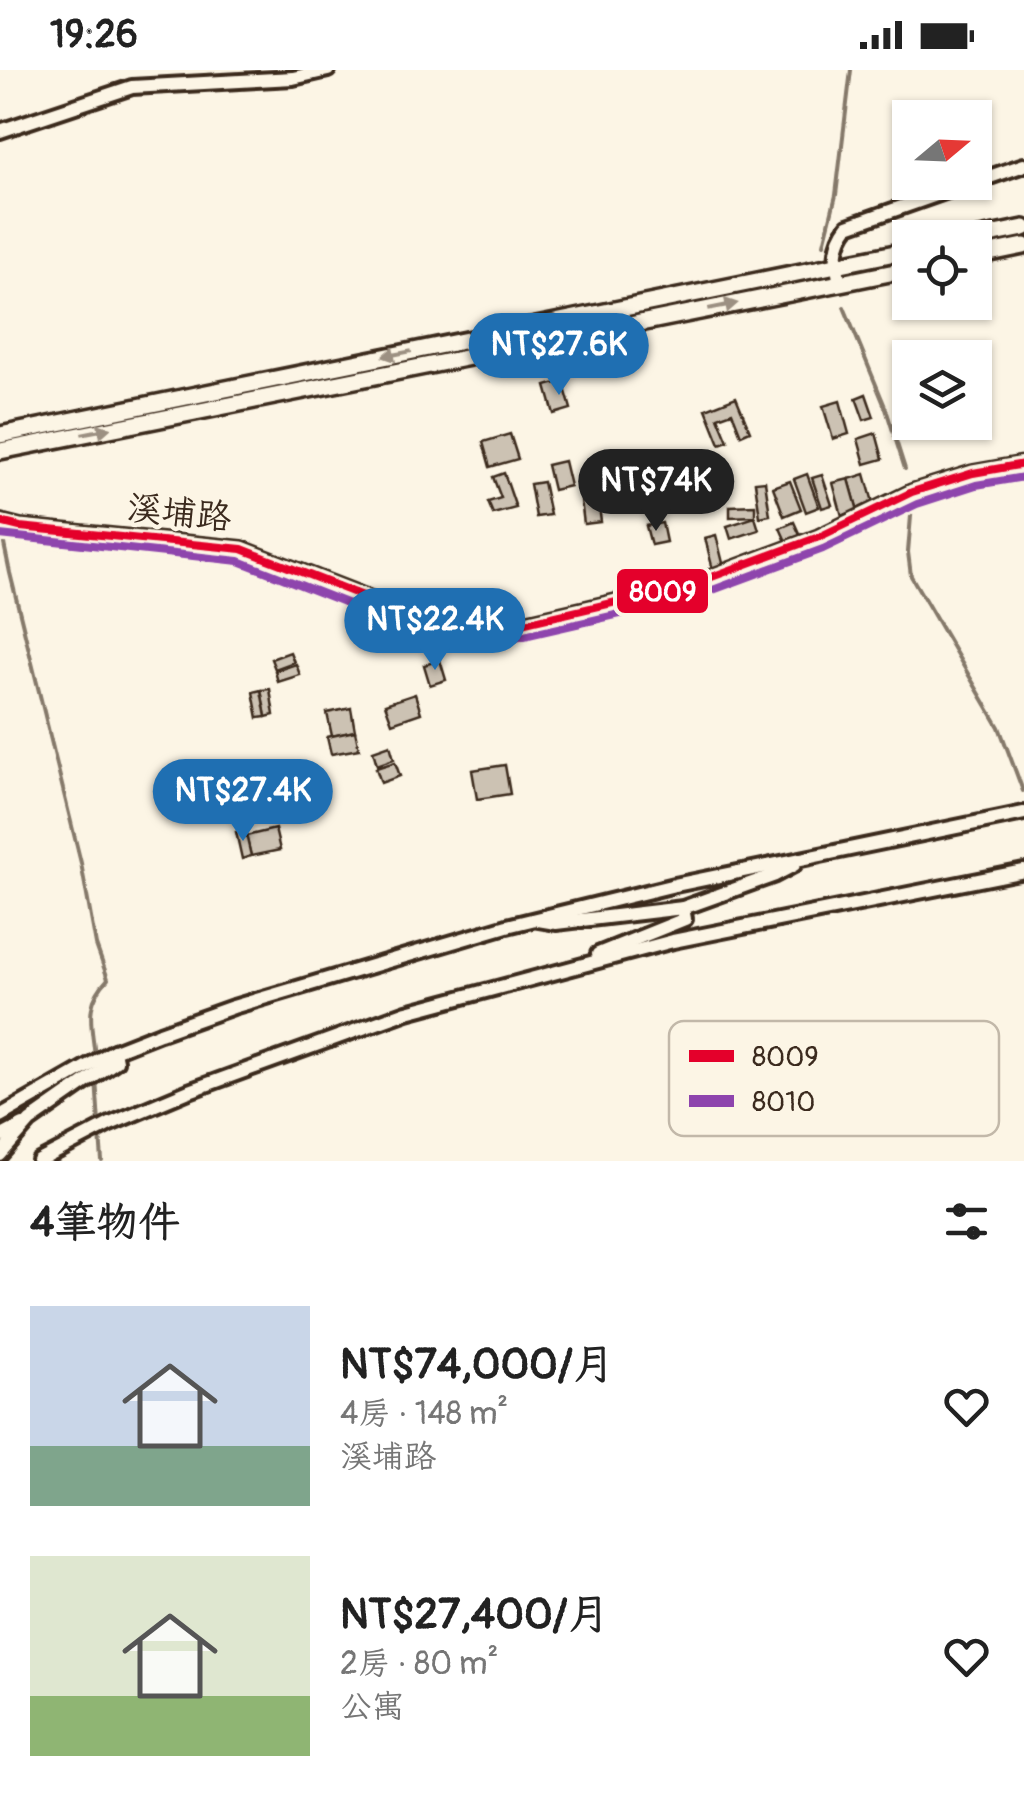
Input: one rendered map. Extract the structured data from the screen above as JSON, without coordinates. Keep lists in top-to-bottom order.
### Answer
{
  "streets": {
    "street": ["溪埔路"]
  },
  "lines": ["transit line 8009", "transit line 8010"],
  "legend": ["8009", "8010"],
  "north": "right",
  "page": {
    "status": "19:26",
    "price": [
      "NT$27.6K",
      "NT$74K",
      "NT$22.4K",
      "NT$27.4K"
    ],
    "heading": "4筆物件",
    "list": [
      {
        "name": "NT$74,000/月",
        "note": "4房 · 148 m² · 溪埔路"
      },
      {
        "name": "NT$27,400/月",
        "note": "2房 · 80 m² · 公寓"
      }
    ]
  }
}
